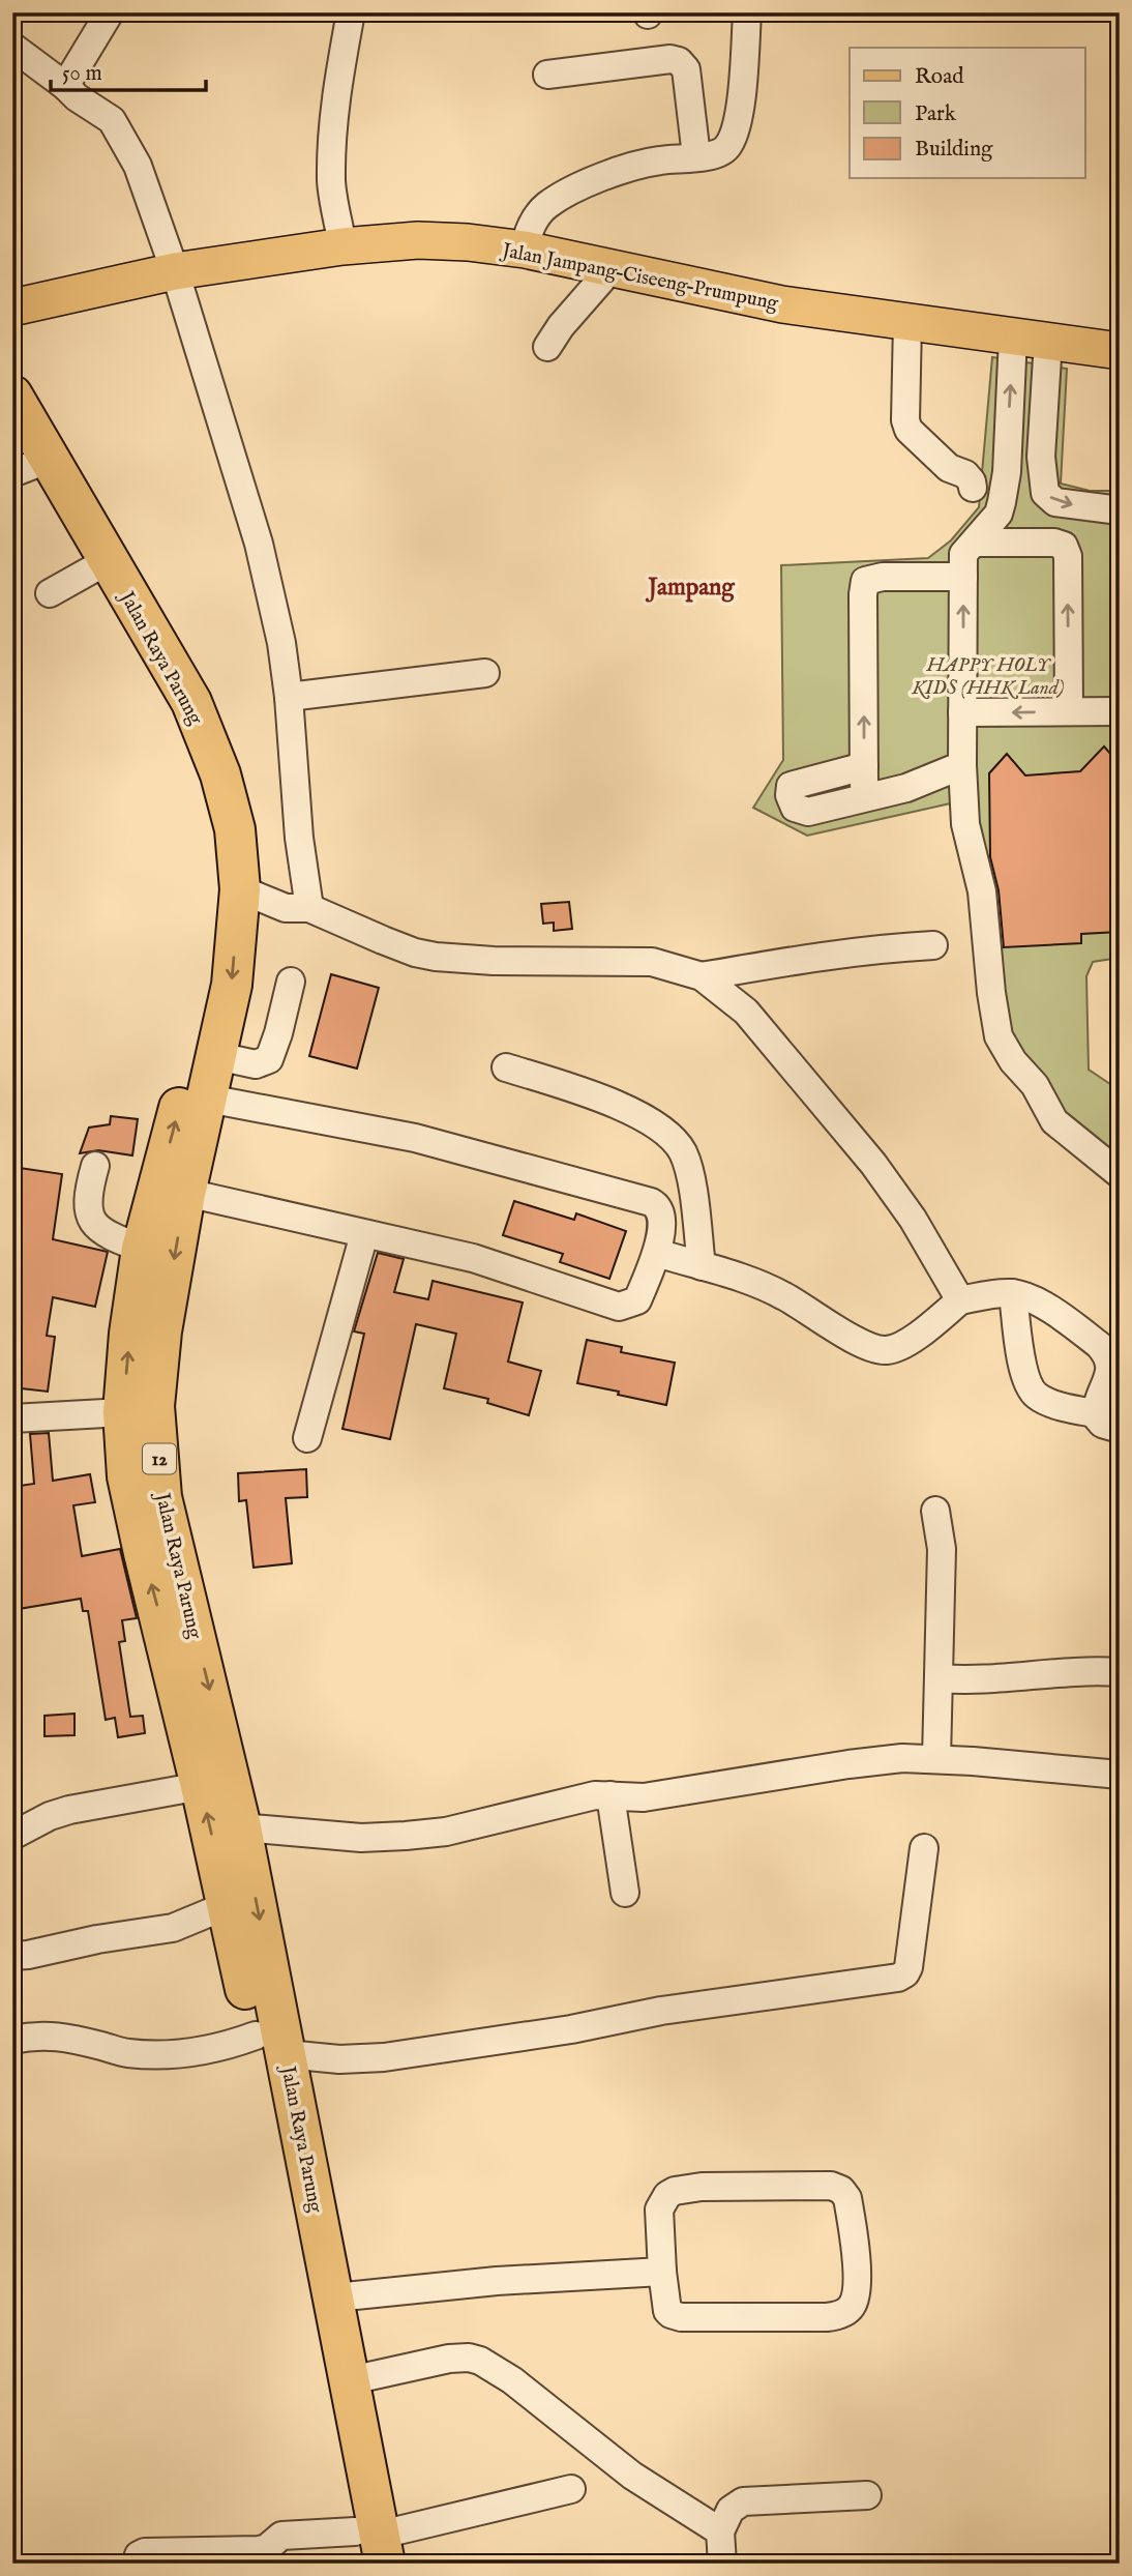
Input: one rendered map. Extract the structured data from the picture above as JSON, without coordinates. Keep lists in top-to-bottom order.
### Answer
{
  "streets": {
    "highway": ["Jalan Raya Parung", "12"],
    "main road": ["Jalan Jampang–Ciseeng–Prumpung"]
  },
  "districts": ["Jampang"],
  "parks": ["HAPPY HOLY KIDS (HHK Land)"],
  "legend": ["Road", "Park", "Building"],
  "scale_bar": "50 m"
}
